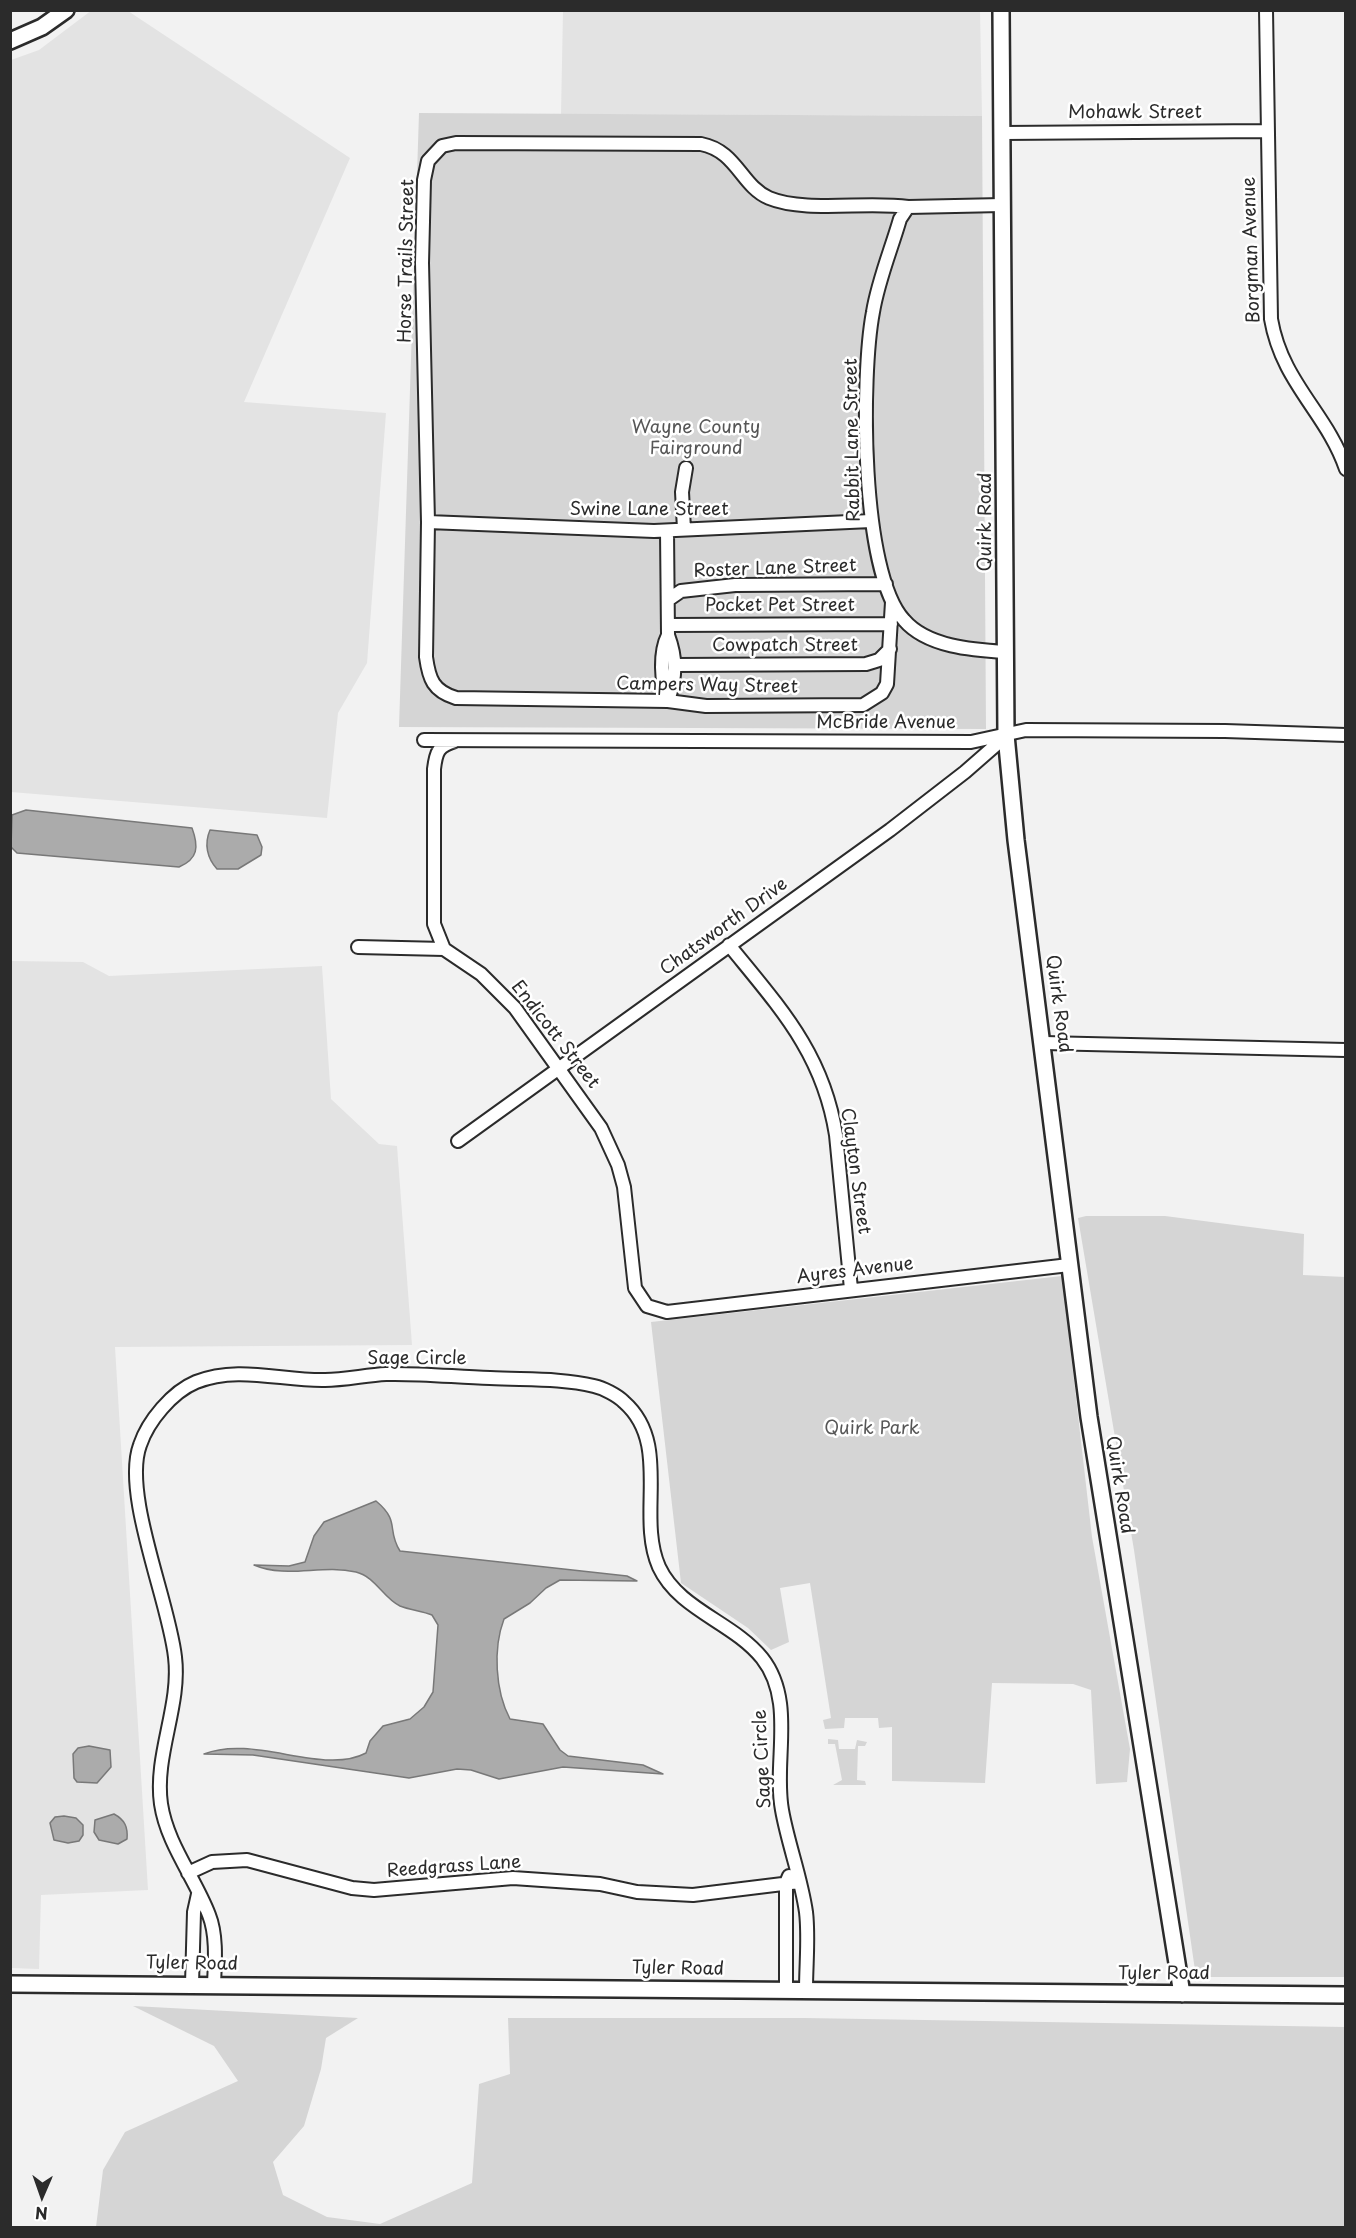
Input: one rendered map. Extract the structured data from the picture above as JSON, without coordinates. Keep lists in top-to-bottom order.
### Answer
{
  "streets": {
    "street": [
      "Mohawk Street",
      "Borgman Avenue",
      "Horse Trails Street",
      "Rabbit Lane Street",
      "Swine Lane Street",
      "Quirk Road",
      "Roster Lane Street",
      "Pocket Pet Street",
      "Cowpatch Street",
      "Campers Way Street",
      "McBride Avenue",
      "Chatsworth Drive",
      "Endicott Street",
      "Clayton Street",
      "Ayres Avenue",
      "Sage Circle",
      "Reedgrass Lane",
      "Tyler Road"
    ]
  },
  "crossings": [
    ["Mohawk Street", "Borgman Avenue"],
    ["Mohawk Street", "Quirk Road"],
    ["Horse Trails Street", "Rabbit Lane Street"],
    ["Horse Trails Street", "Swine Lane Street"],
    ["Horse Trails Street", "Campers Way Street"],
    ["Rabbit Lane Street", "Swine Lane Street"],
    ["Rabbit Lane Street", "Quirk Road"],
    ["Rabbit Lane Street", "Roster Lane Street"],
    ["Rabbit Lane Street", "Campers Way Street"],
    ["Quirk Road", "McBride Avenue"],
    ["Quirk Road", "Chatsworth Drive"],
    ["Quirk Road", "Ayres Avenue"],
    ["Quirk Road", "Tyler Road"],
    ["Pocket Pet Street", "Campers Way Street"],
    ["Cowpatch Street", "Campers Way Street"],
    ["McBride Avenue", "Chatsworth Drive"],
    ["Chatsworth Drive", "Endicott Street"],
    ["Chatsworth Drive", "Clayton Street"],
    ["Endicott Street", "Ayres Avenue"],
    ["Clayton Street", "Ayres Avenue"],
    ["Sage Circle", "Reedgrass Lane"],
    ["Sage Circle", "Tyler Road"]
  ],
  "parks": ["Wayne County Fairground", "Quirk Park"],
  "north": "bottom"
}
